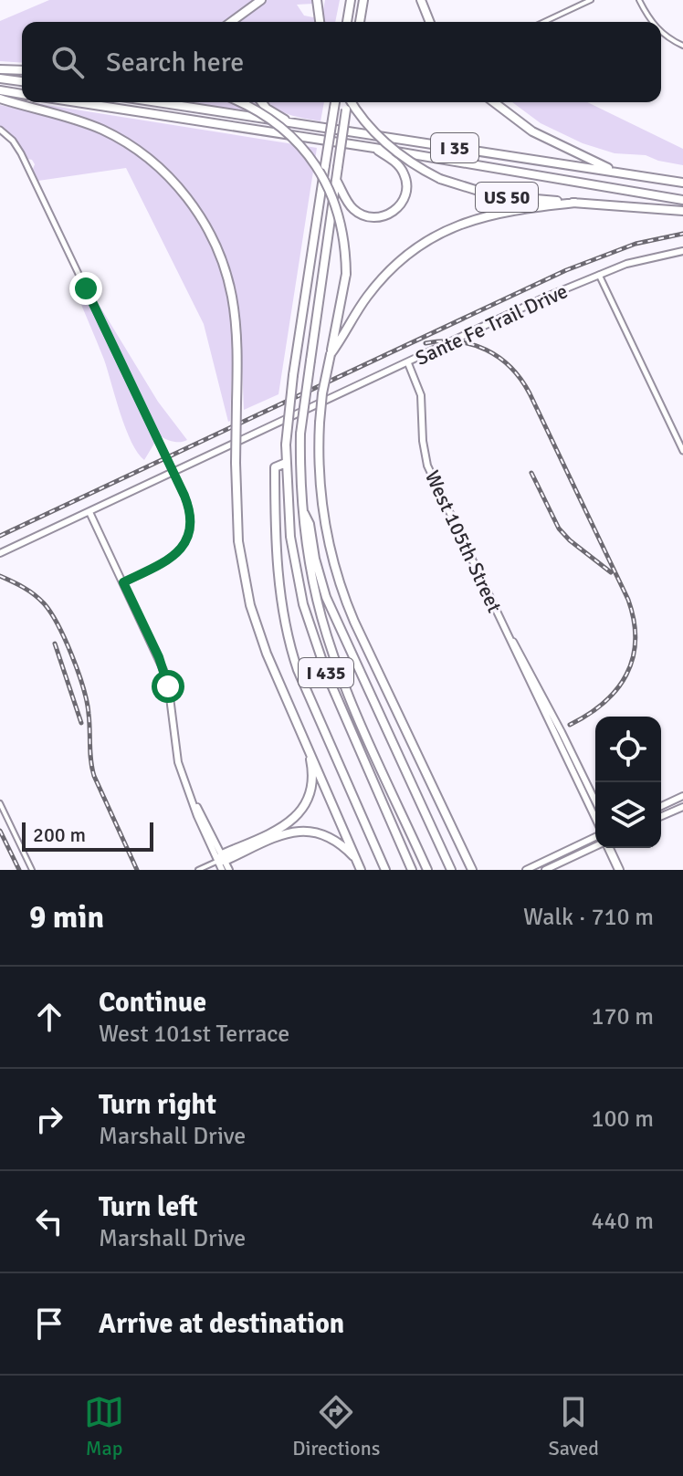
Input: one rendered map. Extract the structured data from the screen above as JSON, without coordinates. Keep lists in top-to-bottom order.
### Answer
{
  "streets": {
    "highway": ["I 35", "US 50", "I 435"],
    "main road": ["Sante Fe Trail Drive", "West 105th Street"]
  },
  "crossings": [
    ["Sante Fe Trail Drive", "West 105th Street"]
  ],
  "scale_bar": "200 m",
  "page": {
    "search": "Search here",
    "scale": "200 m",
    "heading": ["9 min", "Walk · 710 m"],
    "list": [
      ["Continue", "West 101st Terrace", "170 m"],
      ["Turn right", "Marshall Drive", "100 m"],
      ["Turn left", "Marshall Drive", "440 m"],
      "Arrive at destination"
    ],
    "nav": ["Map", "Directions", "Saved"]
  }
}
